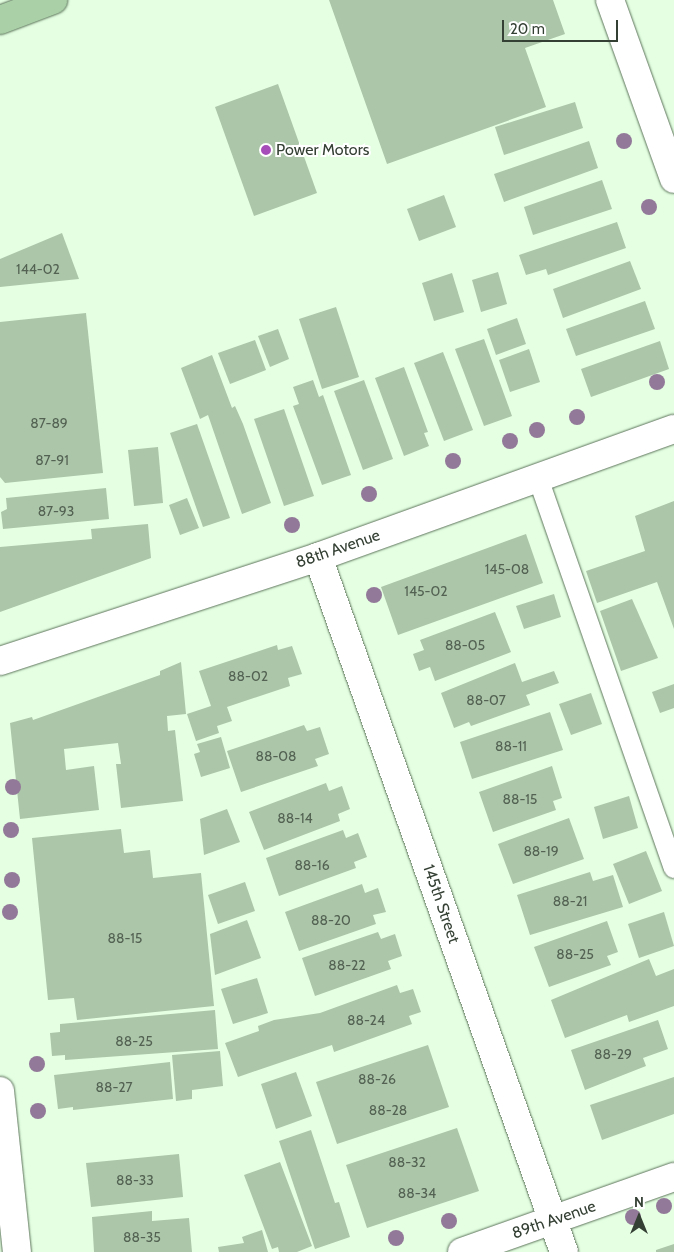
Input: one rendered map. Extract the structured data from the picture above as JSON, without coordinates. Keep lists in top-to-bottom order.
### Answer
{
  "streets": {
    "street": ["88th Avenue", "145th Street", "89th Avenue"]
  },
  "crossings": [
    ["88th Avenue", "145th Street"],
    ["145th Street", "89th Avenue"]
  ],
  "places": ["Power Motors"],
  "house_numbers": [
    "144-02",
    "87-89",
    "87-91",
    "87-93",
    "145-08",
    "145-02",
    "88-05",
    "88-02",
    "88-07",
    "88-11",
    "88-08",
    "88-15",
    "88-14",
    "88-19",
    "88-16",
    "88-21",
    "88-20",
    "88-15",
    "88-25",
    "88-22",
    "88-24",
    "88-25",
    "88-29",
    "88-26",
    "88-27",
    "88-28",
    "88-32",
    "88-33",
    "88-34",
    "88-35"
  ],
  "scale_bar": "20 m",
  "north": "top"
}
